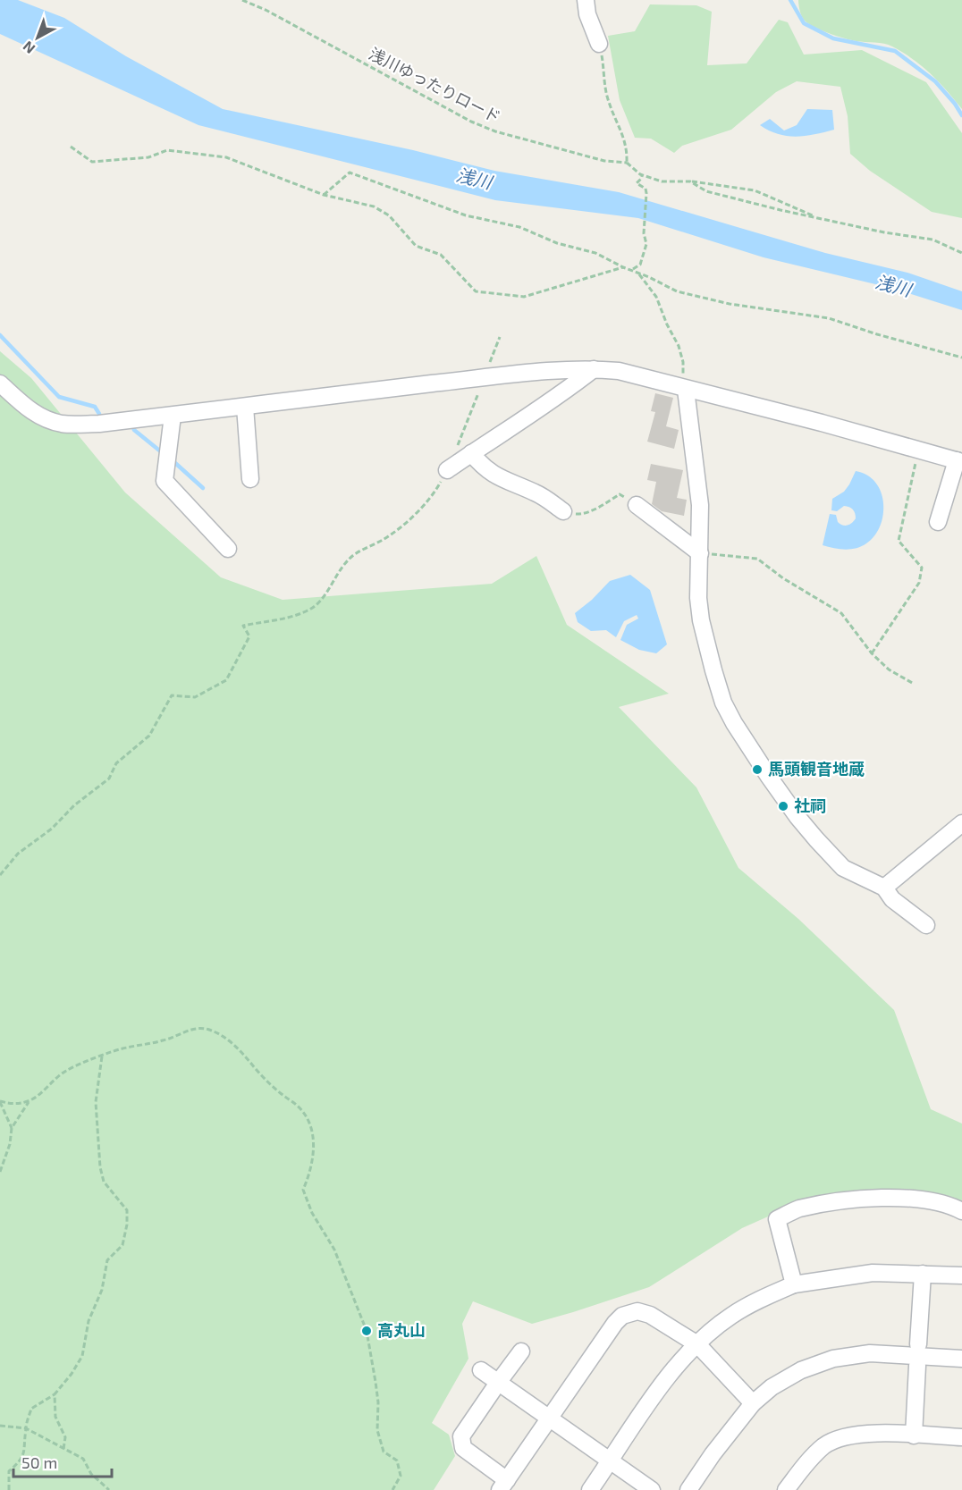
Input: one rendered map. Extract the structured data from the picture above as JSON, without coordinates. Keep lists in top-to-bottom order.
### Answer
{
  "streets": {
    "path": ["浅川ゆったりロード"]
  },
  "water": ["浅川"],
  "places": ["馬頭観音地蔵", "社祠", "高丸山"],
  "scale_bar": "50 m",
  "north": "bottom left"
}
